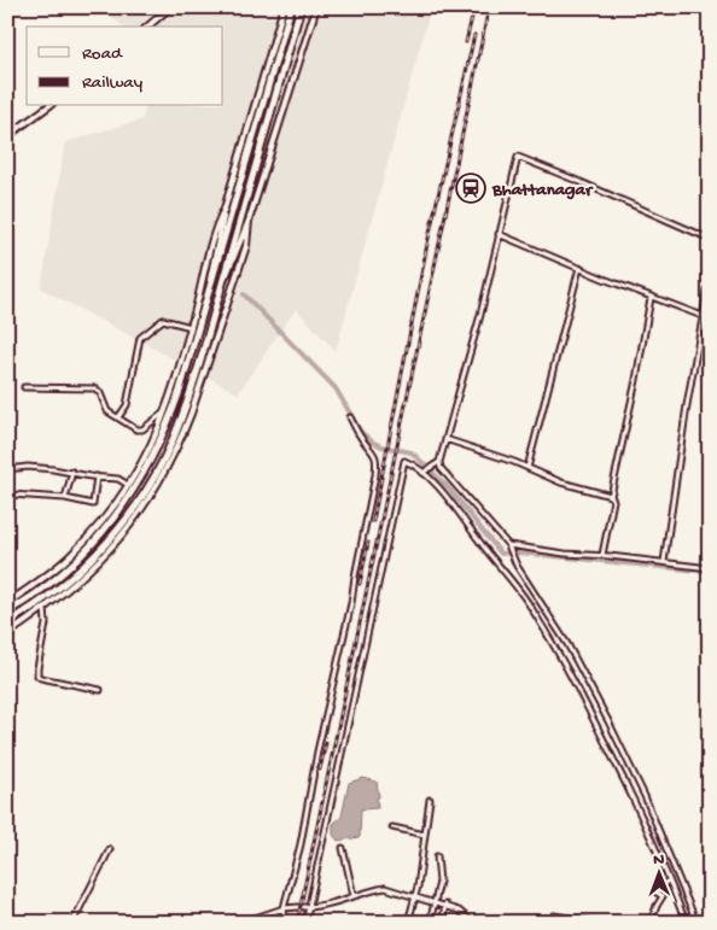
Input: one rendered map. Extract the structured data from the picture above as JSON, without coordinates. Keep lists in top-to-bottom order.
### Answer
{
  "places": {
    "station": ["Bhattanagar"]
  },
  "legend": ["Road", "Railway"],
  "north": "top"
}
